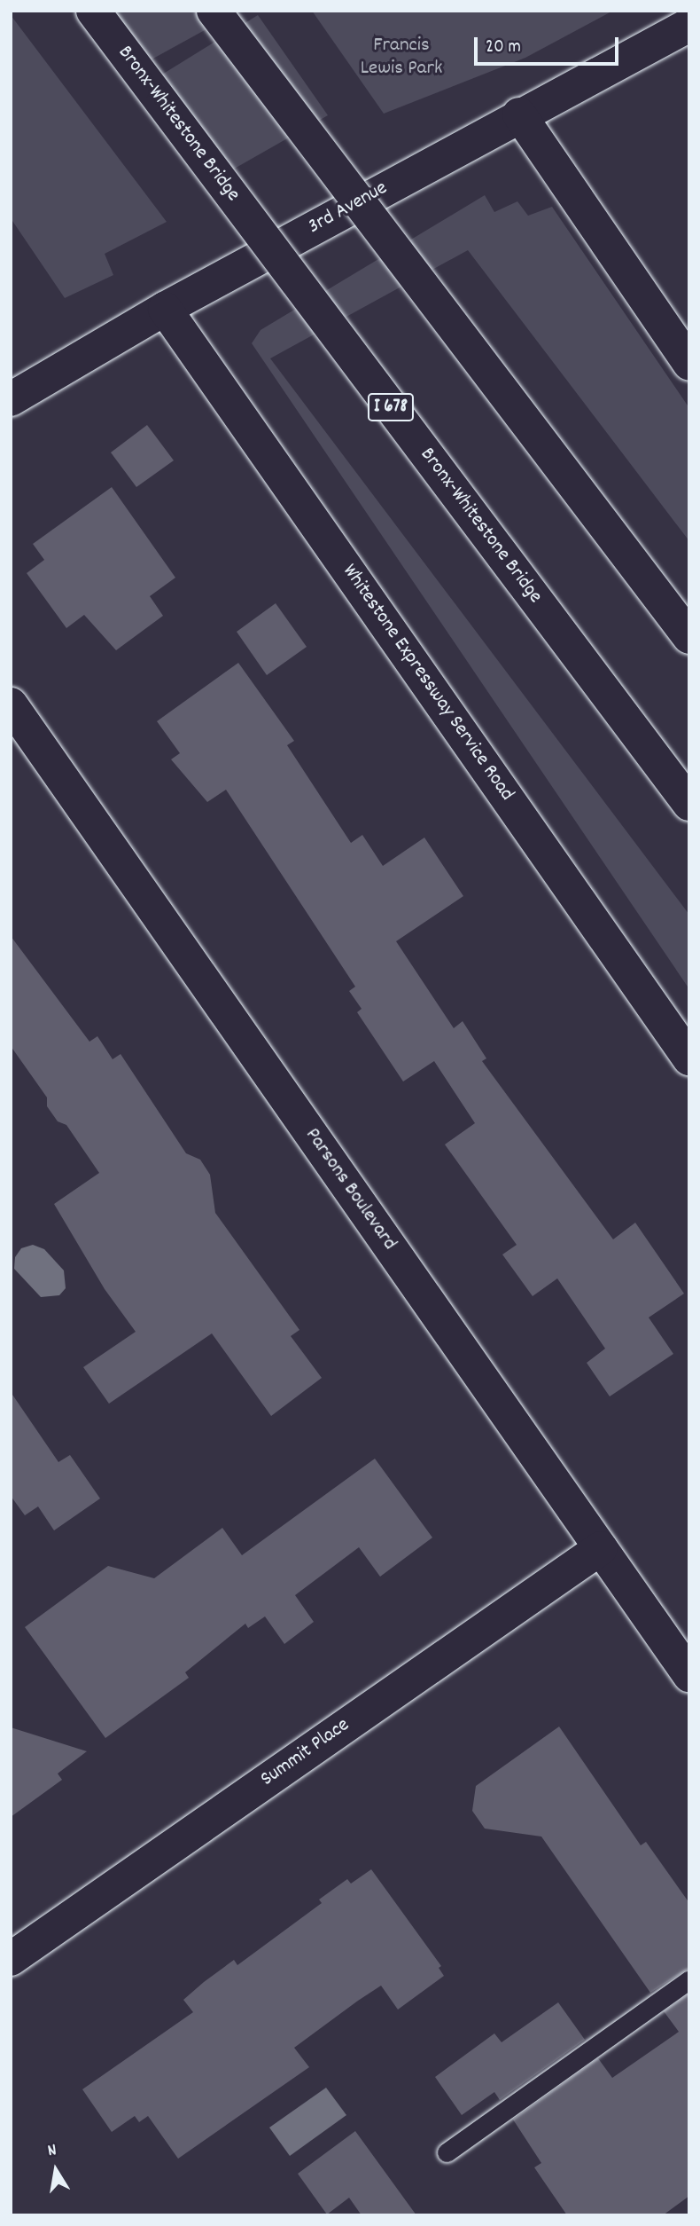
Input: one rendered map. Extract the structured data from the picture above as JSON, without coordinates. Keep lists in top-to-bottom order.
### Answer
{
  "streets": {
    "main road": [
      "Bronx-Whitestone Bridge",
      "3rd Avenue",
      "I 678",
      "Whitestone Expressway Service Road",
      "Parsons Boulevard",
      "Summit Place"
    ]
  },
  "crossings": [
    ["3rd Avenue", "Whitestone Expressway Service Road"],
    ["Parsons Boulevard", "Summit Place"]
  ],
  "parks": ["Francis Lewis Park"],
  "scale_bar": "20 m",
  "north": "top"
}
